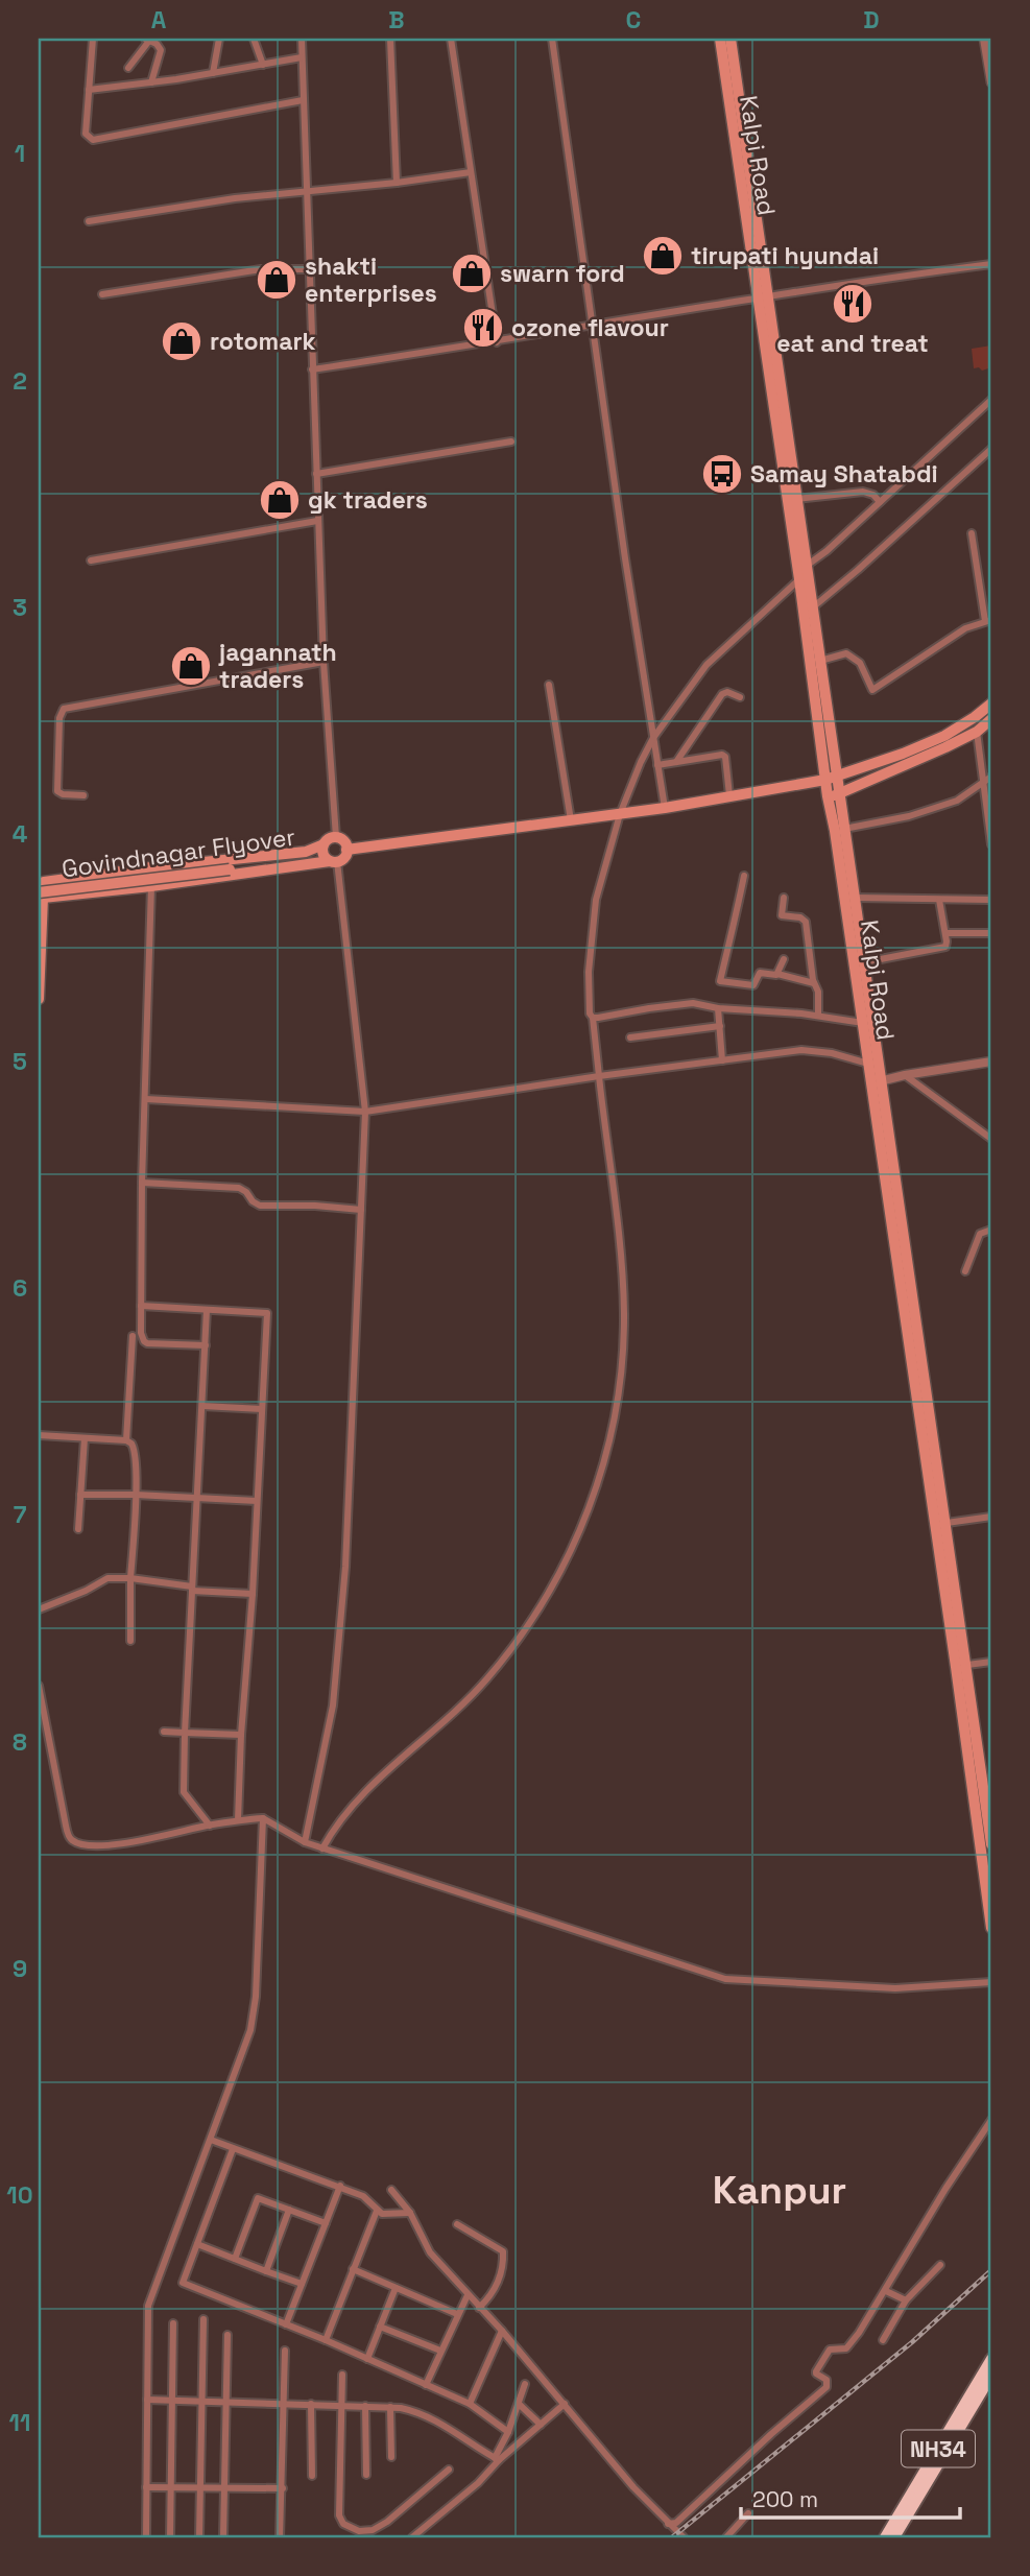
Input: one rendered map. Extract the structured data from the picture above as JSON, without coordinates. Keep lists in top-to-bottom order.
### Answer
{
  "streets": {
    "highway": ["NH34"],
    "main road": ["Kalpi Road", "Govindnagar Flyover"]
  },
  "districts": ["Kanpur"],
  "places": {
    "shop": [
      "tirupati hyundai",
      "swarn ford",
      "shakti enterprises",
      "rotomark",
      "gk traders",
      "jagannath traders"
    ],
    "restaurant": ["eat and treat", "ozone flavour"],
    "bus stop": ["Samay Shatabdi"]
  },
  "scale_bar": "200 m",
  "grid": {
    "columns": [
      "A",
      "B",
      "C",
      "D"
    ],
    "rows": [
      "1",
      "2",
      "3",
      "4",
      "5",
      "6",
      "7",
      "8",
      "9",
      "10",
      "11"
    ]
  }
}
